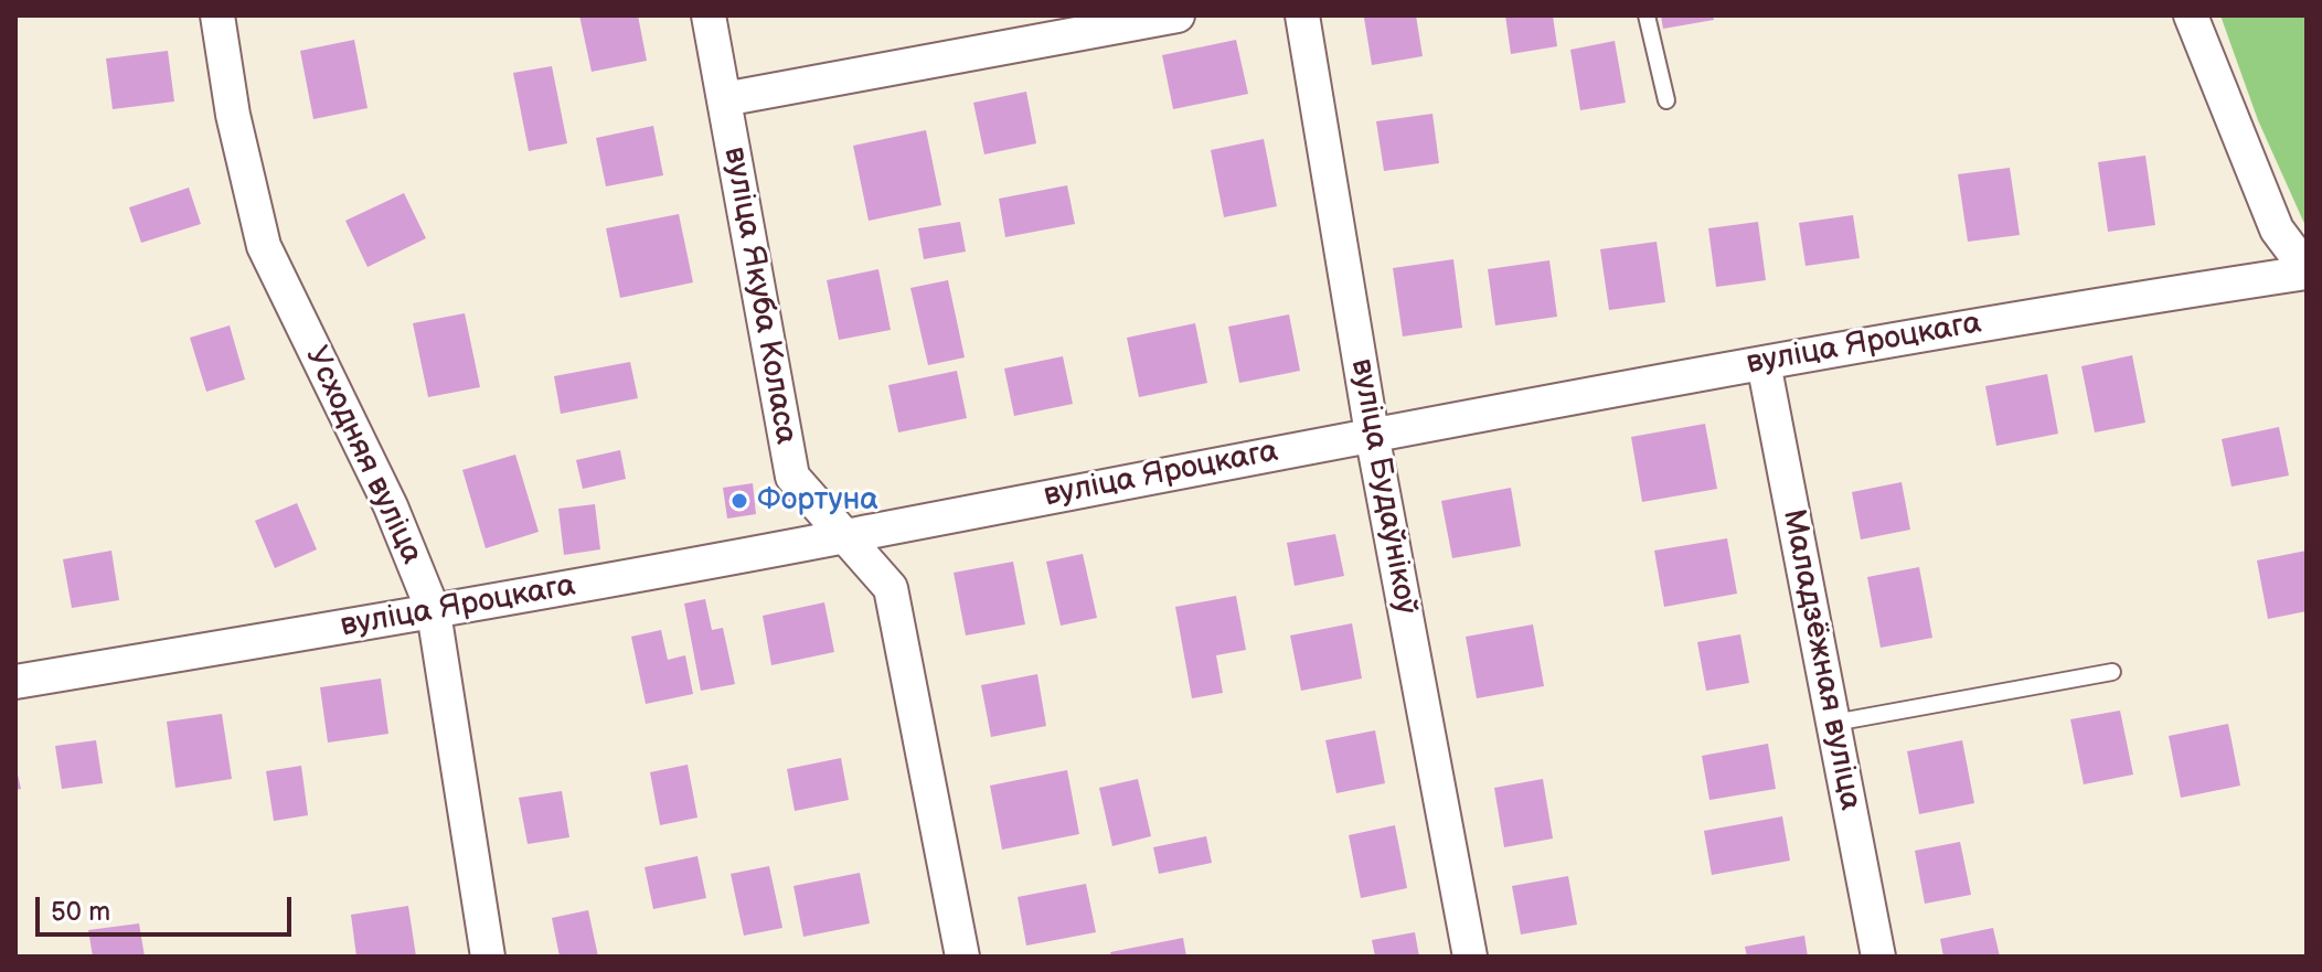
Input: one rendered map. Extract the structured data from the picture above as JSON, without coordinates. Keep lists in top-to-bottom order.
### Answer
{
  "streets": {
    "street": [
      "вуліца Якуба Коласа",
      "вуліца Яроцкага",
      "Усходняя вуліца",
      "вуліца Будаўнікоў",
      "Маладзёжная вуліца"
    ]
  },
  "crossings": [
    ["вуліца Якуба Коласа", "вуліца Яроцкага"],
    ["вуліца Яроцкага", "Усходняя вуліца"],
    ["вуліца Яроцкага", "вуліца Будаўнікоў"],
    ["вуліца Яроцкага", "Маладзёжная вуліца"]
  ],
  "places": ["Фортуна"],
  "scale_bar": "50 m"
}
